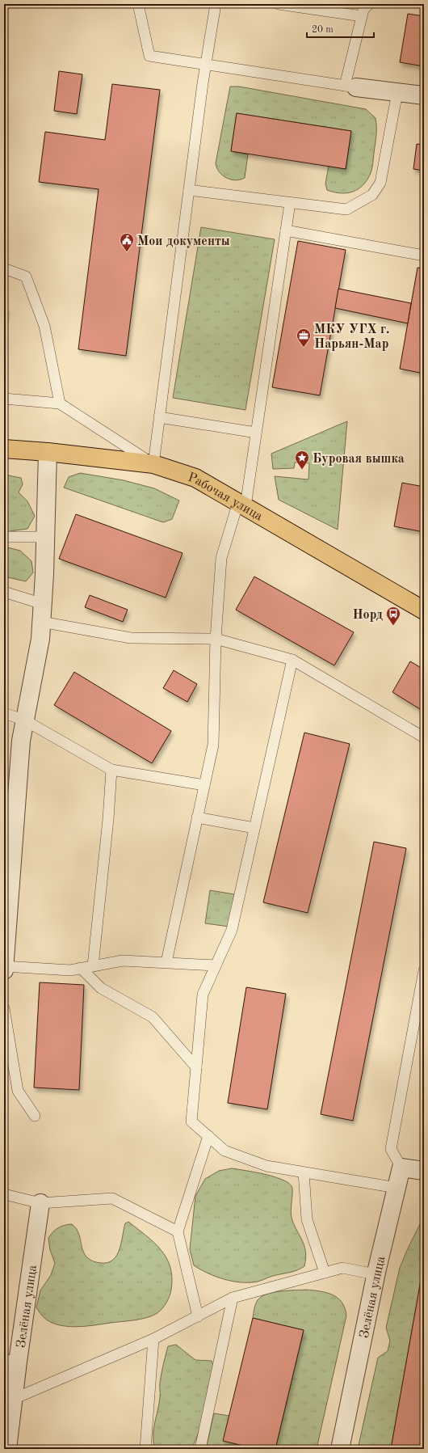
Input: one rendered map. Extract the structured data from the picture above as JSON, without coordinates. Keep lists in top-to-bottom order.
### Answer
{
  "streets": {
    "main road": ["Рабочая улица"],
    "street": ["Зелёная улица"]
  },
  "places": {
    "public building": ["Мои документы"],
    "office": ["МКУ УГХ г. Нарьян-Мар"],
    "place": ["Буровая вышка"],
    "bus stop": ["Норд"]
  },
  "scale_bar": "20 m"
}
